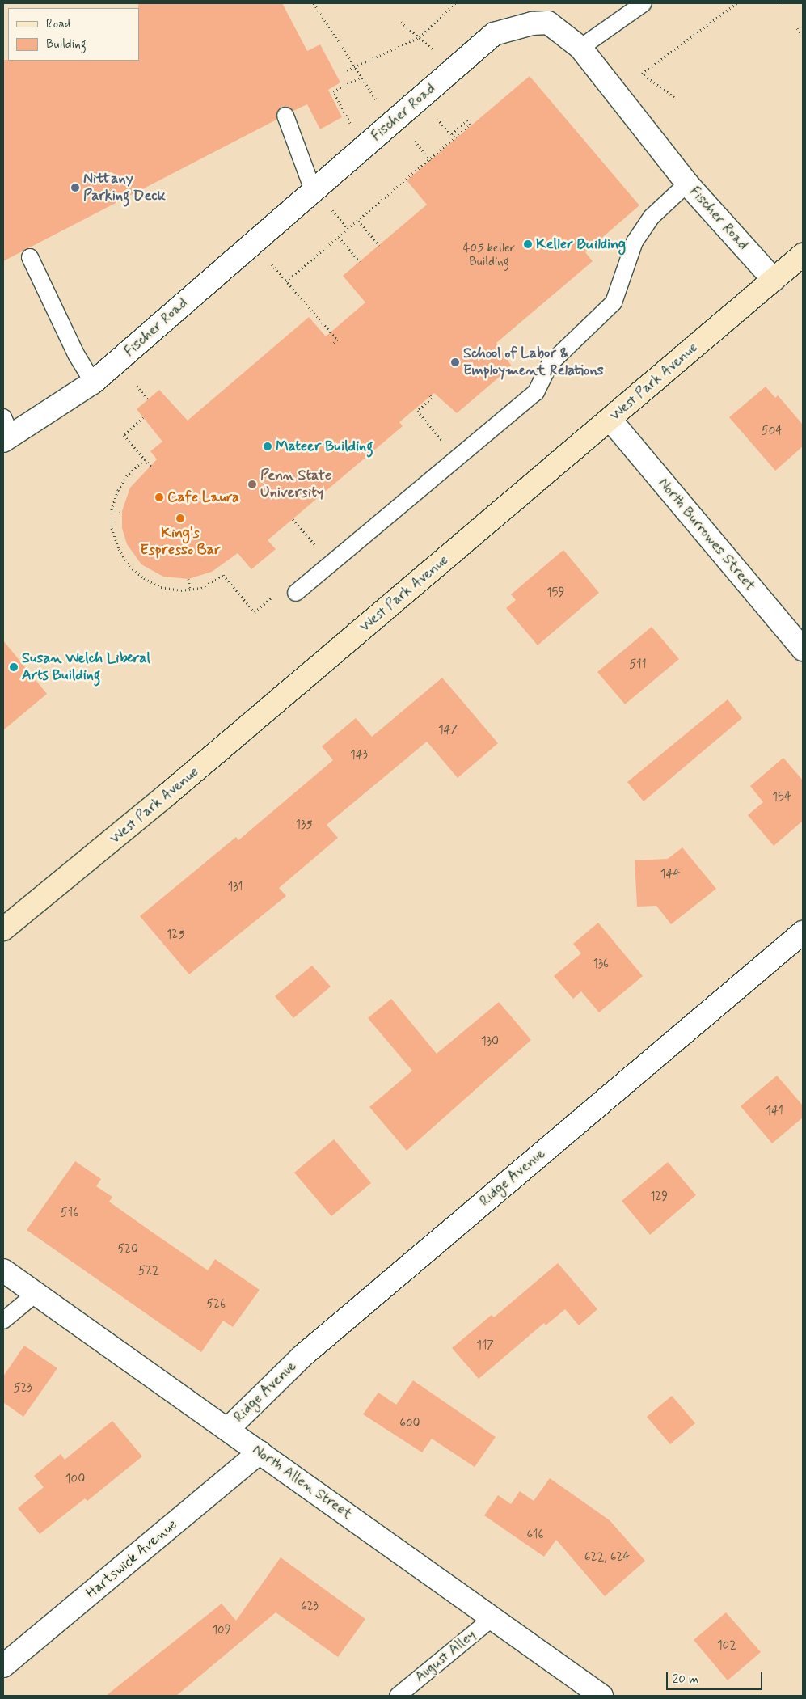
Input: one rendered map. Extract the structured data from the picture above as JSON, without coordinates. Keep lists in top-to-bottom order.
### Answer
{
  "streets": {
    "main road": ["West Park Avenue"],
    "street": [
      "Fischer Road",
      "North Burrowes Street",
      "Ridge Avenue",
      "North Allen Street",
      "Hartswick Avenue"
    ],
    "lane": ["August Alley"]
  },
  "crossings": [
    ["Fischer Road", "West Park Avenue"],
    ["West Park Avenue", "North Burrowes Street"],
    ["Ridge Avenue", "North Allen Street"],
    ["North Allen Street", "Hartswick Avenue"],
    ["North Allen Street", "August Alley"]
  ],
  "places": [
    "Nittany Parking Deck",
    "Keller Building",
    "School of Labor & Employment Relations",
    "Mateer Building",
    "Penn State University",
    "Cafe Laura",
    "King's Espresso Bar",
    "Susan Welch Liberal Arts Building"
  ],
  "house_numbers": [
    "405 keller Building",
    "504",
    "159",
    "511",
    "147",
    "143",
    "154",
    "135",
    "144",
    "131",
    "125",
    "136",
    "130",
    "141",
    "129",
    "516",
    "520",
    "522",
    "526",
    "117",
    "523",
    "600",
    "100",
    "616",
    "622, 624",
    "623",
    "109",
    "102"
  ],
  "legend": ["Road", "Building"],
  "scale_bar": "20 m"
}
